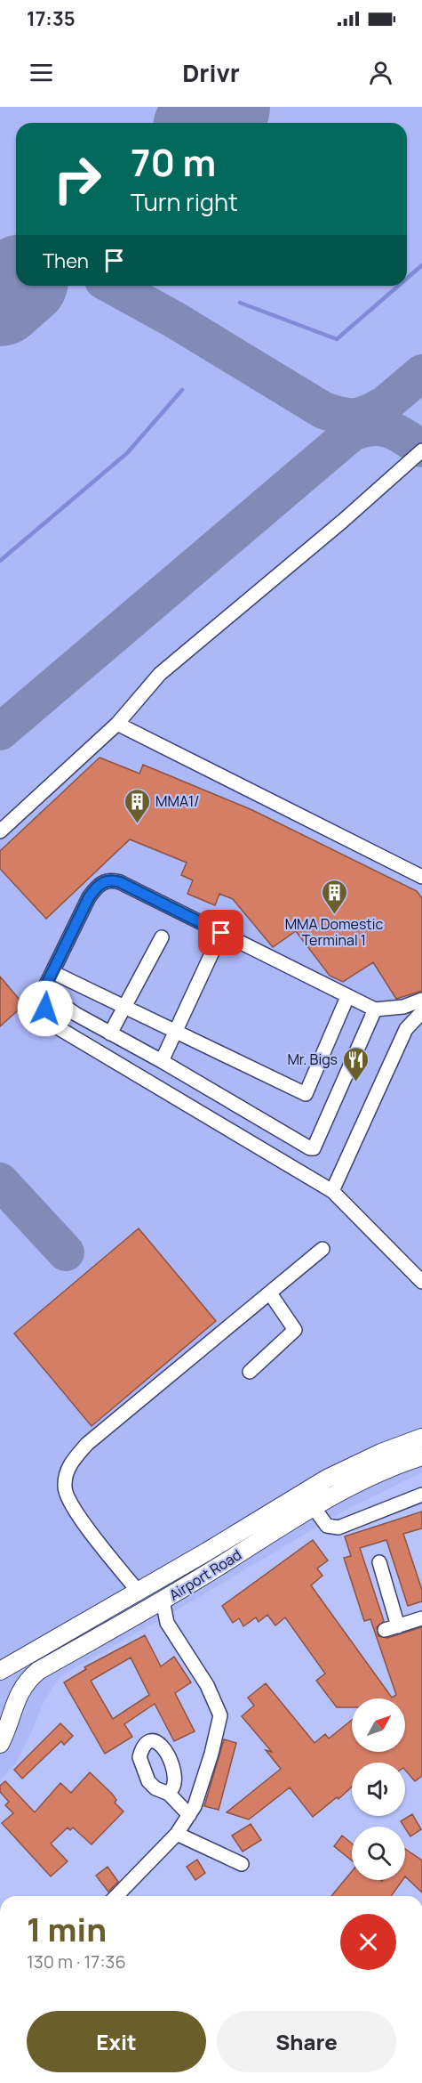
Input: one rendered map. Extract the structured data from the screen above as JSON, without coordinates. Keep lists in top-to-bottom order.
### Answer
{
  "streets": {
    "main road": ["Airport Road"]
  },
  "places": {
    "building": ["MMA1/", "MMA Domestic Terminal 1"],
    "restaurant": ["Mr. Bigs"]
  },
  "north": "top right",
  "page": {
    "status": "17:35",
    "header": "Drivr",
    "turn": ["70 m", "Turn right"],
    "then": "Then",
    "heading": ["1 min", "130 m · 17:36"],
    "buttons": ["Exit", "Share"]
  }
}
